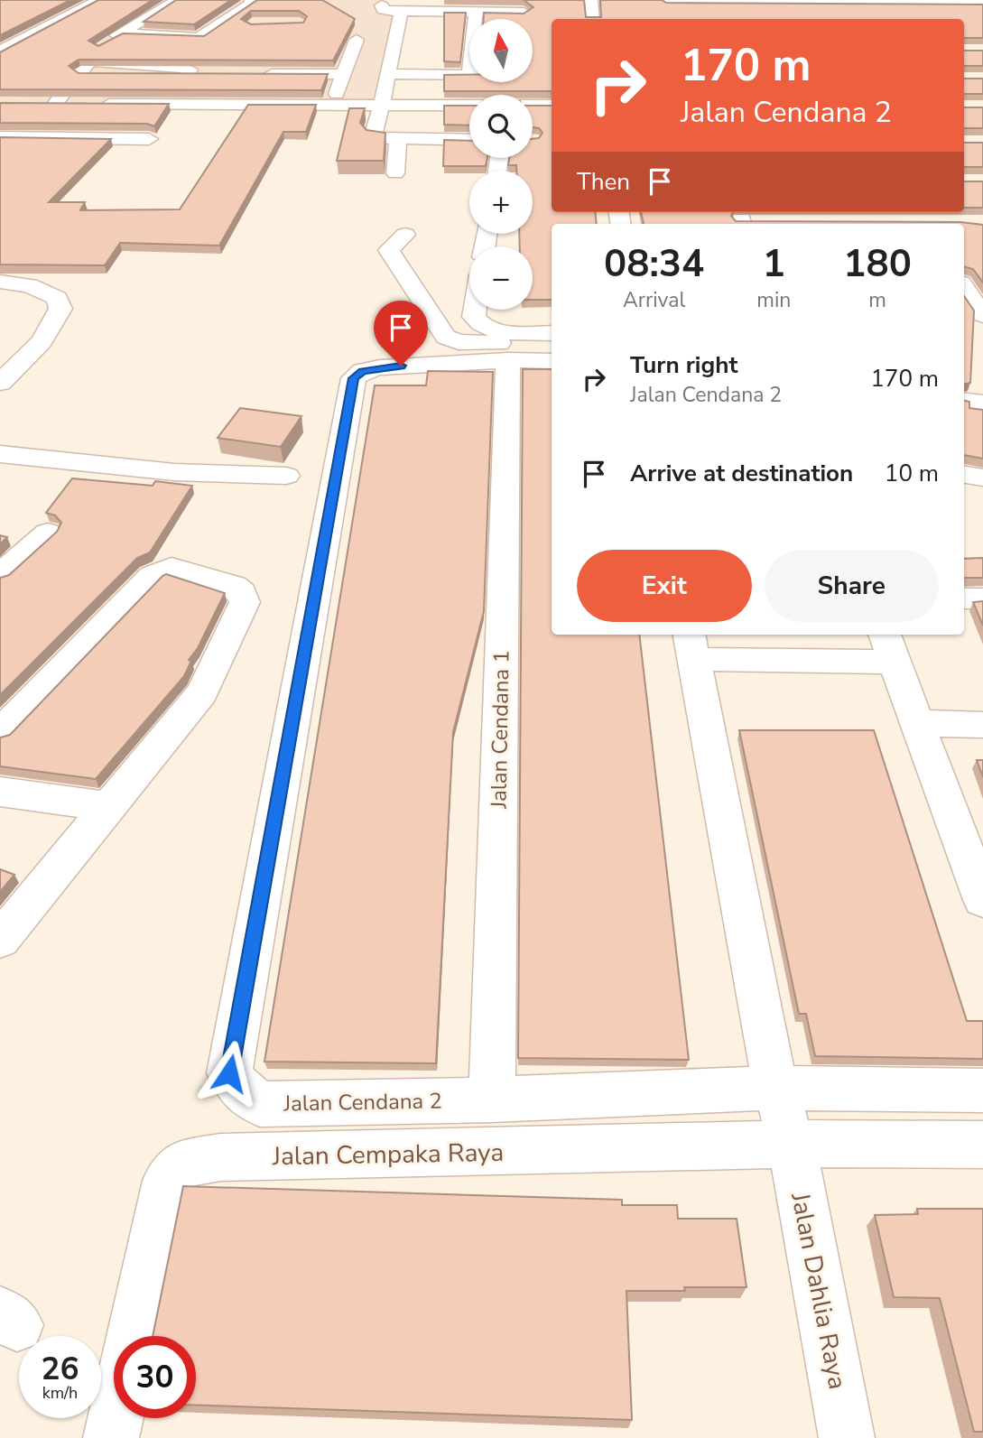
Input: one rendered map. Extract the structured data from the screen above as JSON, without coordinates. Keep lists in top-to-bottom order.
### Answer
{
  "streets": {
    "street": [
      "Jalan Cendana 1",
      "Jalan Cendana 2",
      "Jalan Cempaka Raya",
      "Jalan Dahlia Raya"
    ]
  },
  "crossings": [
    ["Jalan Cendana 1", "Jalan Cendana 2"],
    ["Jalan Cendana 2", "Jalan Dahlia Raya"],
    ["Jalan Cempaka Raya", "Jalan Dahlia Raya"]
  ],
  "north": "top",
  "page": {
    "map_buttons": ["+", "−"],
    "turn": ["170 m", "Jalan Cendana 2"],
    "then": "Then",
    "eta": [
      "08:34",
      "Arrival",
      "1",
      "min",
      "180",
      "m"
    ],
    "list": [
      {
        "name": "Turn right",
        "note": "Jalan Cendana 2",
        "value": "170 m"
      },
      {
        "name": "Arrive at destination",
        "value": "10 m"
      }
    ],
    "buttons": ["Exit", "Share"],
    "speed": "26 km/h",
    "limit": "30"
  }
}
